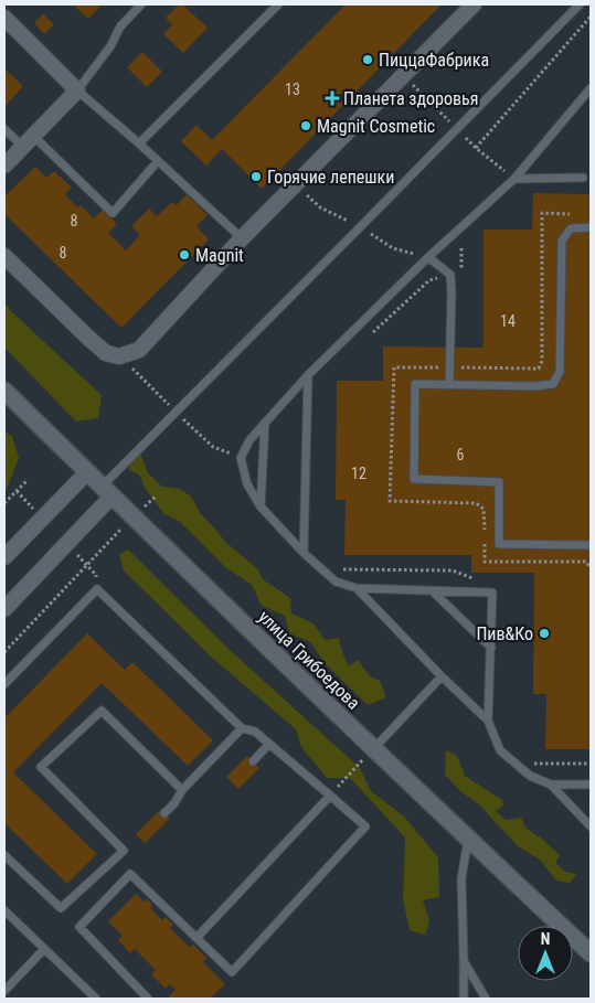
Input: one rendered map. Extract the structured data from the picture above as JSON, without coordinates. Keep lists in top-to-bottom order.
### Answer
{
  "streets": {
    "main road": ["улица Грибоедова"]
  },
  "places": {
    "other": [
      "ПиццаФабрика",
      "Magnit Cosmetic",
      "Горячие лепешки",
      "Magnit",
      "Пив&Ко"
    ],
    "health": ["Планета здоровья"]
  },
  "house_numbers": [
    "13",
    "8",
    "8",
    "14",
    "6",
    "12"
  ],
  "north": "top"
}
